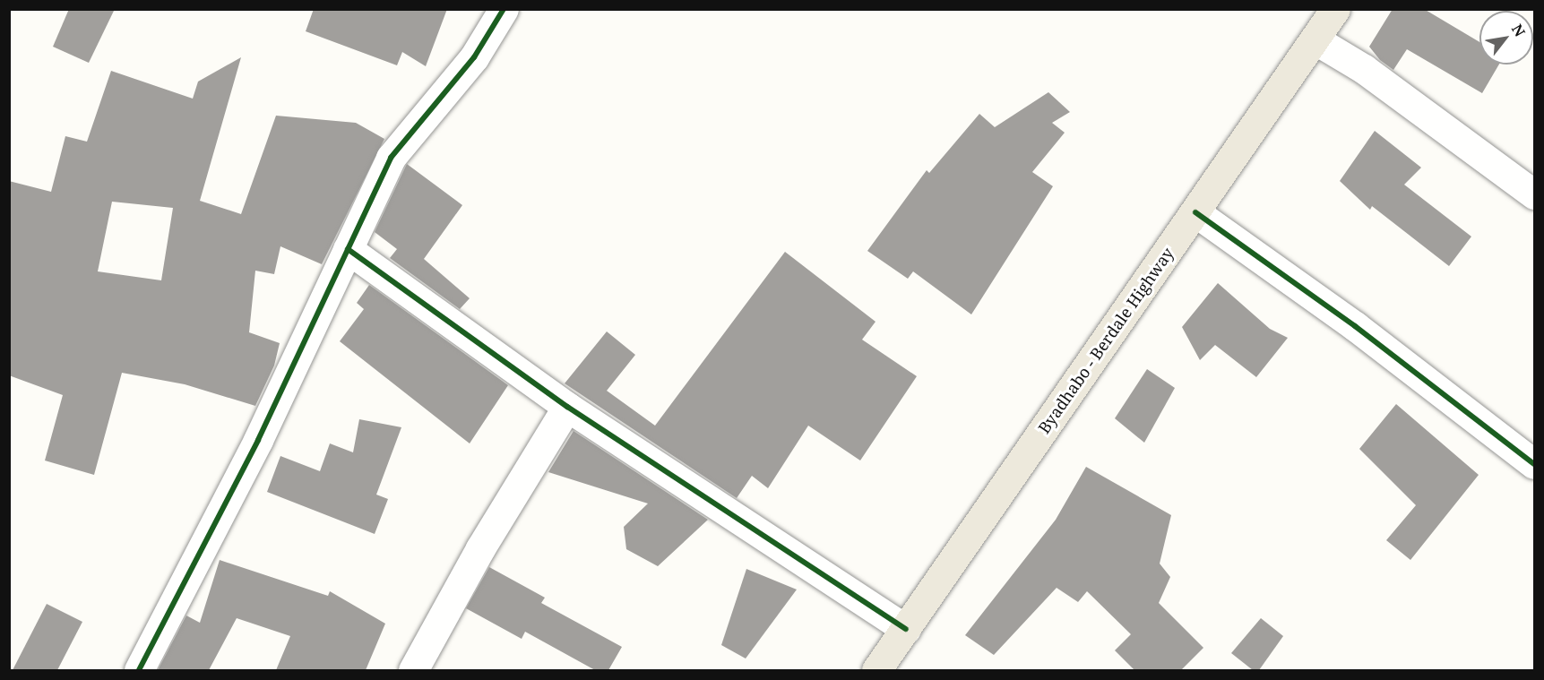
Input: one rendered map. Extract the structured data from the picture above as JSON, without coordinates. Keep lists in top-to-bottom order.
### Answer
{
  "streets": {
    "main road": ["Byadhabo - Berdale Highway"]
  },
  "north": "top right"
}
